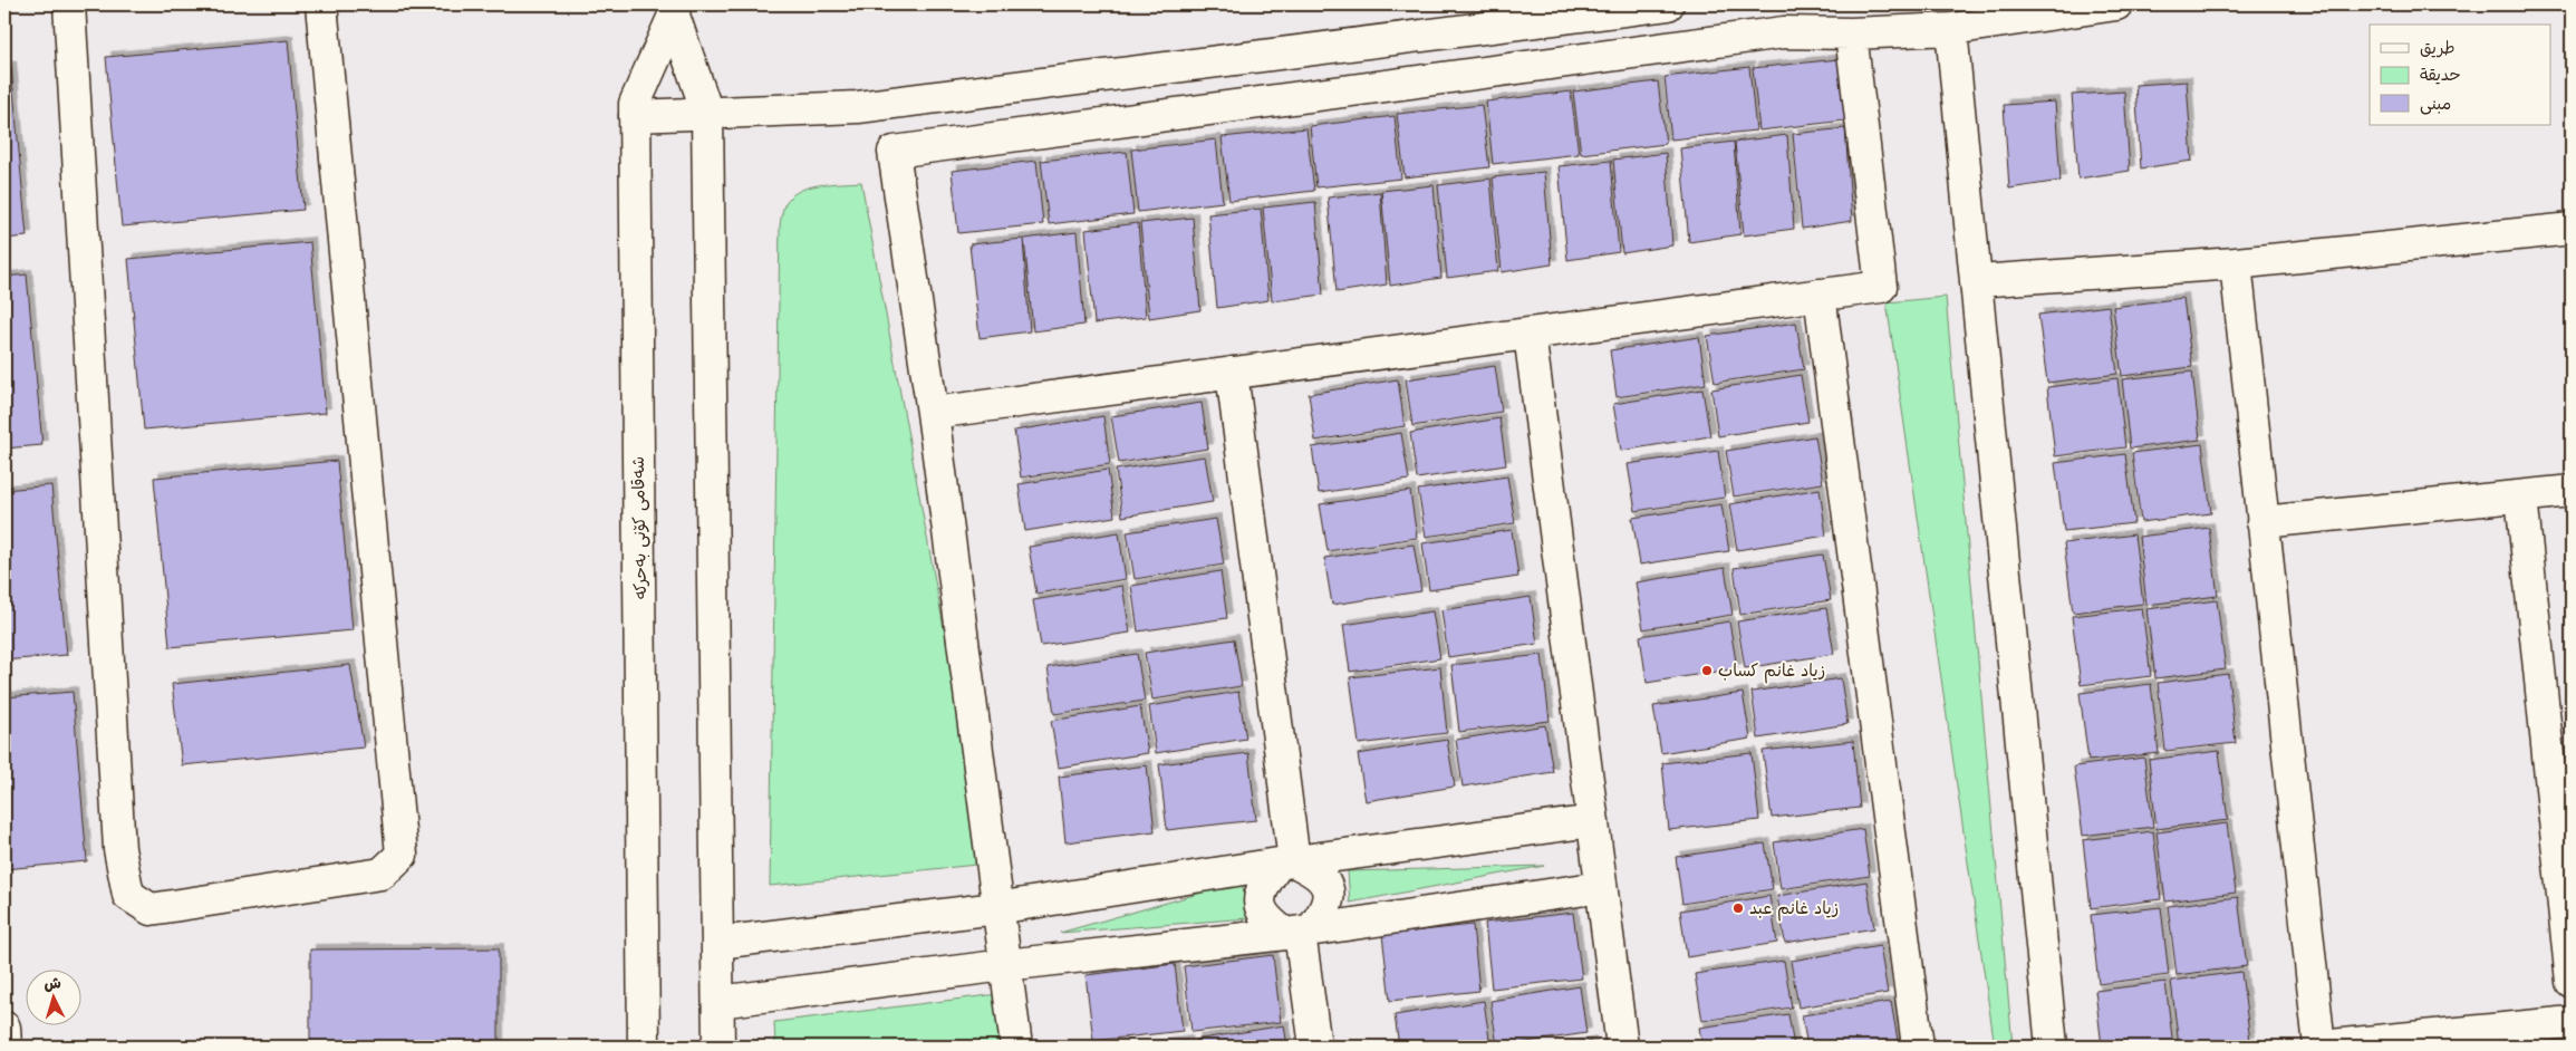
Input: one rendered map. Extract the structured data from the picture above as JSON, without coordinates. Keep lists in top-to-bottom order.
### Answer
{
  "streets": {
    "street": ["شەقامی کۆنی بەحرکە"]
  },
  "places": ["زياد غانم كساب", "زياد غانم عبد"],
  "legend": ["طريق", "حديقة", "مبنى"],
  "north": "top"
}
